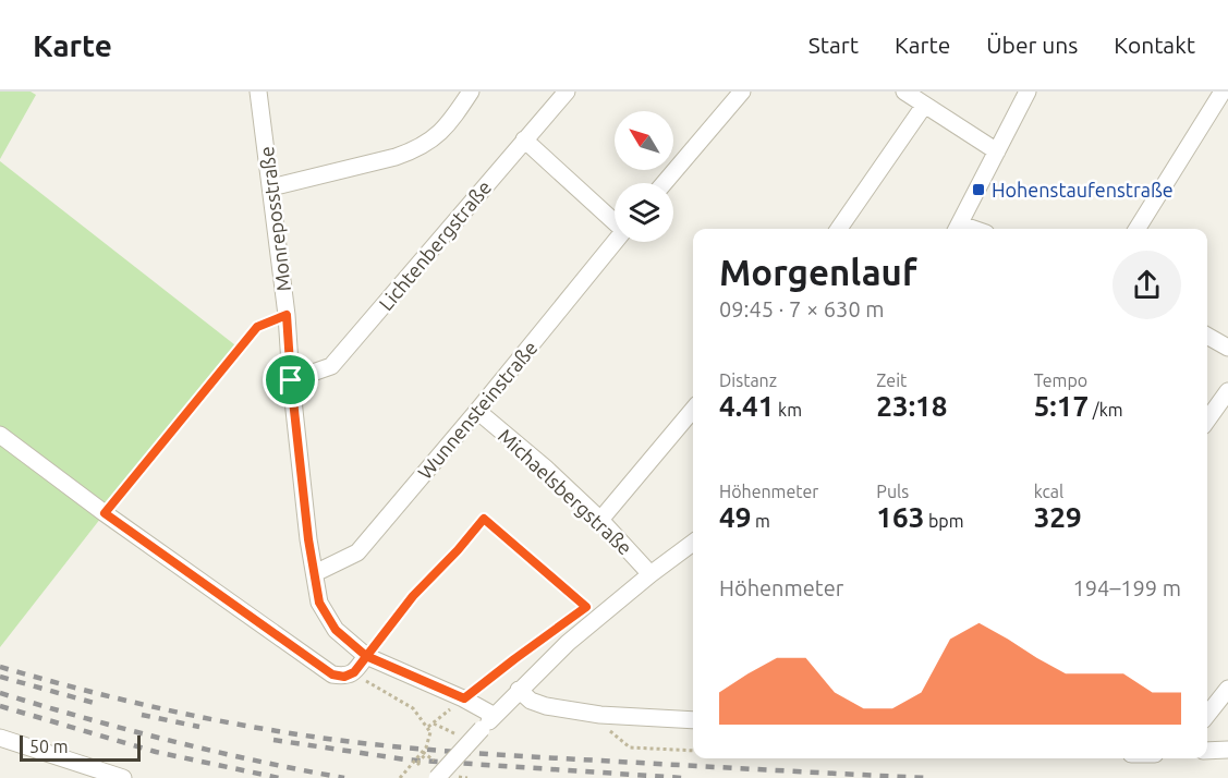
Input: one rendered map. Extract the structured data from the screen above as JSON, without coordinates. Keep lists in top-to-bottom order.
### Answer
{
  "streets": {
    "street": [
      "Monreposstraße",
      "Lichtenbergstraße",
      "Wunnensteinstraße",
      "Michaelsbergstraße"
    ]
  },
  "crossings": [
    ["Monreposstraße", "Lichtenbergstraße"],
    ["Monreposstraße", "Wunnensteinstraße"],
    ["Wunnensteinstraße", "Michaelsbergstraße"]
  ],
  "places": {
    "transit": ["Hohenstaufenstraße"]
  },
  "scale_bar": "50 m",
  "north": "top left",
  "page": {
    "header": "Karte",
    "nav": [
      "Start",
      "Karte",
      "Über uns",
      "Kontakt"
    ],
    "heading": ["Morgenlauf", "09:45 · 7 × 630 m"],
    "stats": [
      ["Distanz", "4.41 km"],
      ["Zeit", "23:18"],
      ["Tempo", "5:17 /km"],
      ["Höhenmeter", "49 m"],
      ["Puls", "163 bpm"],
      ["kcal", "329"]
    ],
    "chart": ["Höhenmeter", "194–199 m"],
    "scale": "50 m"
  }
}
